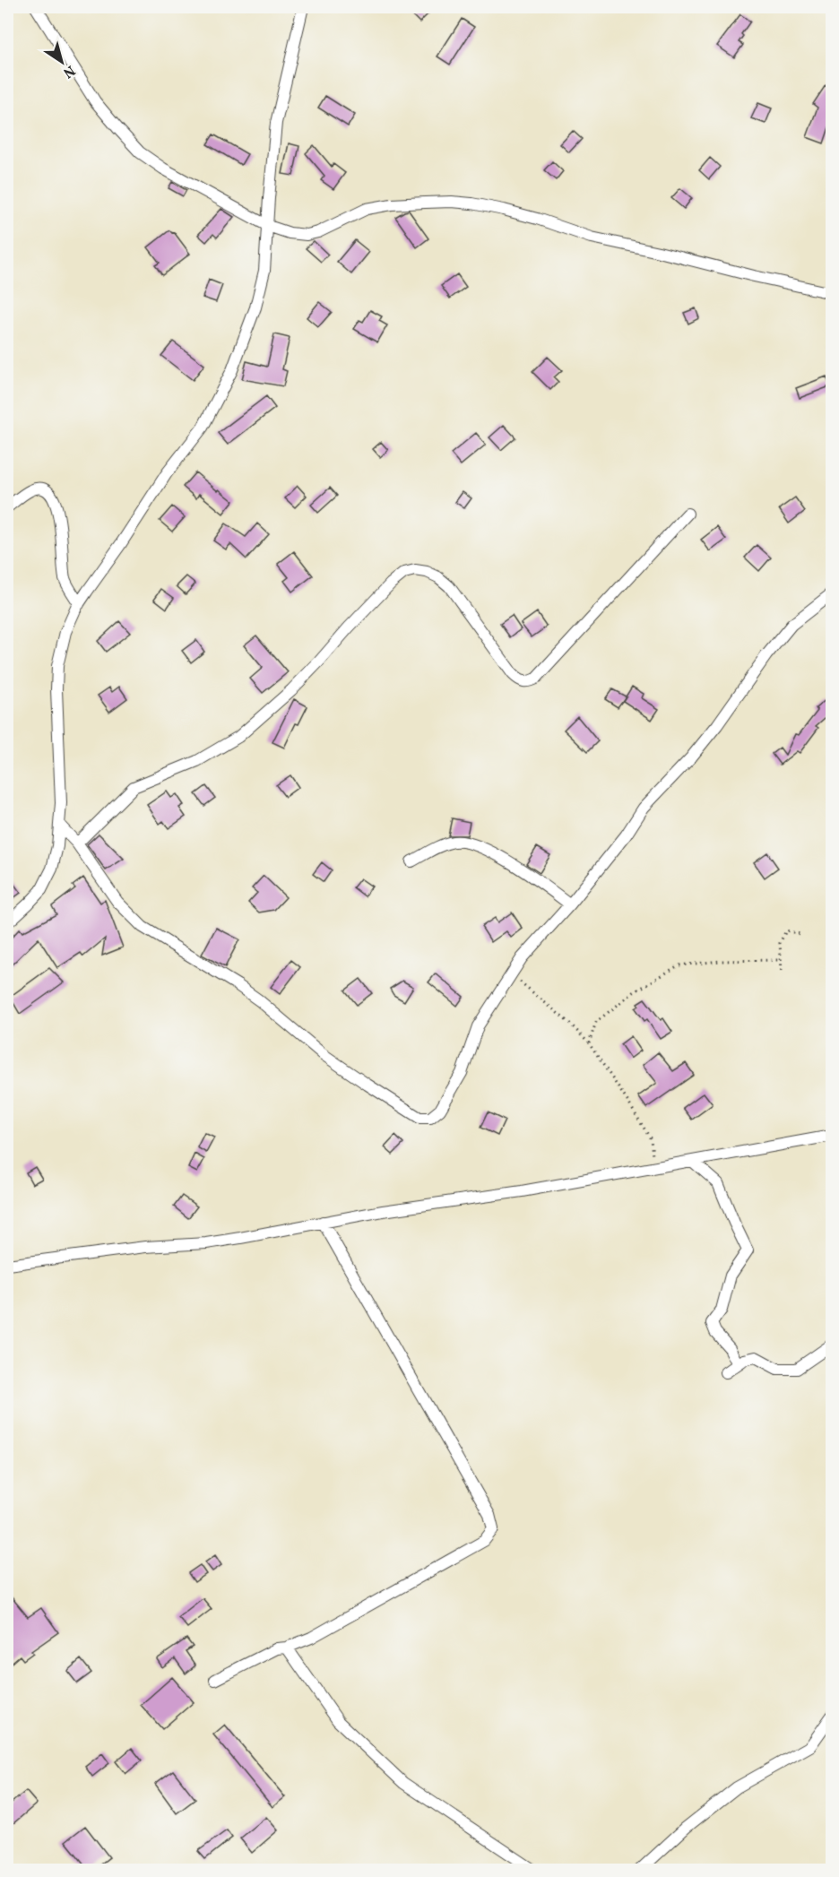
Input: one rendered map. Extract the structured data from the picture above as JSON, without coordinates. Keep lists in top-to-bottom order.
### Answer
{
  "north": "bottom right"
}
